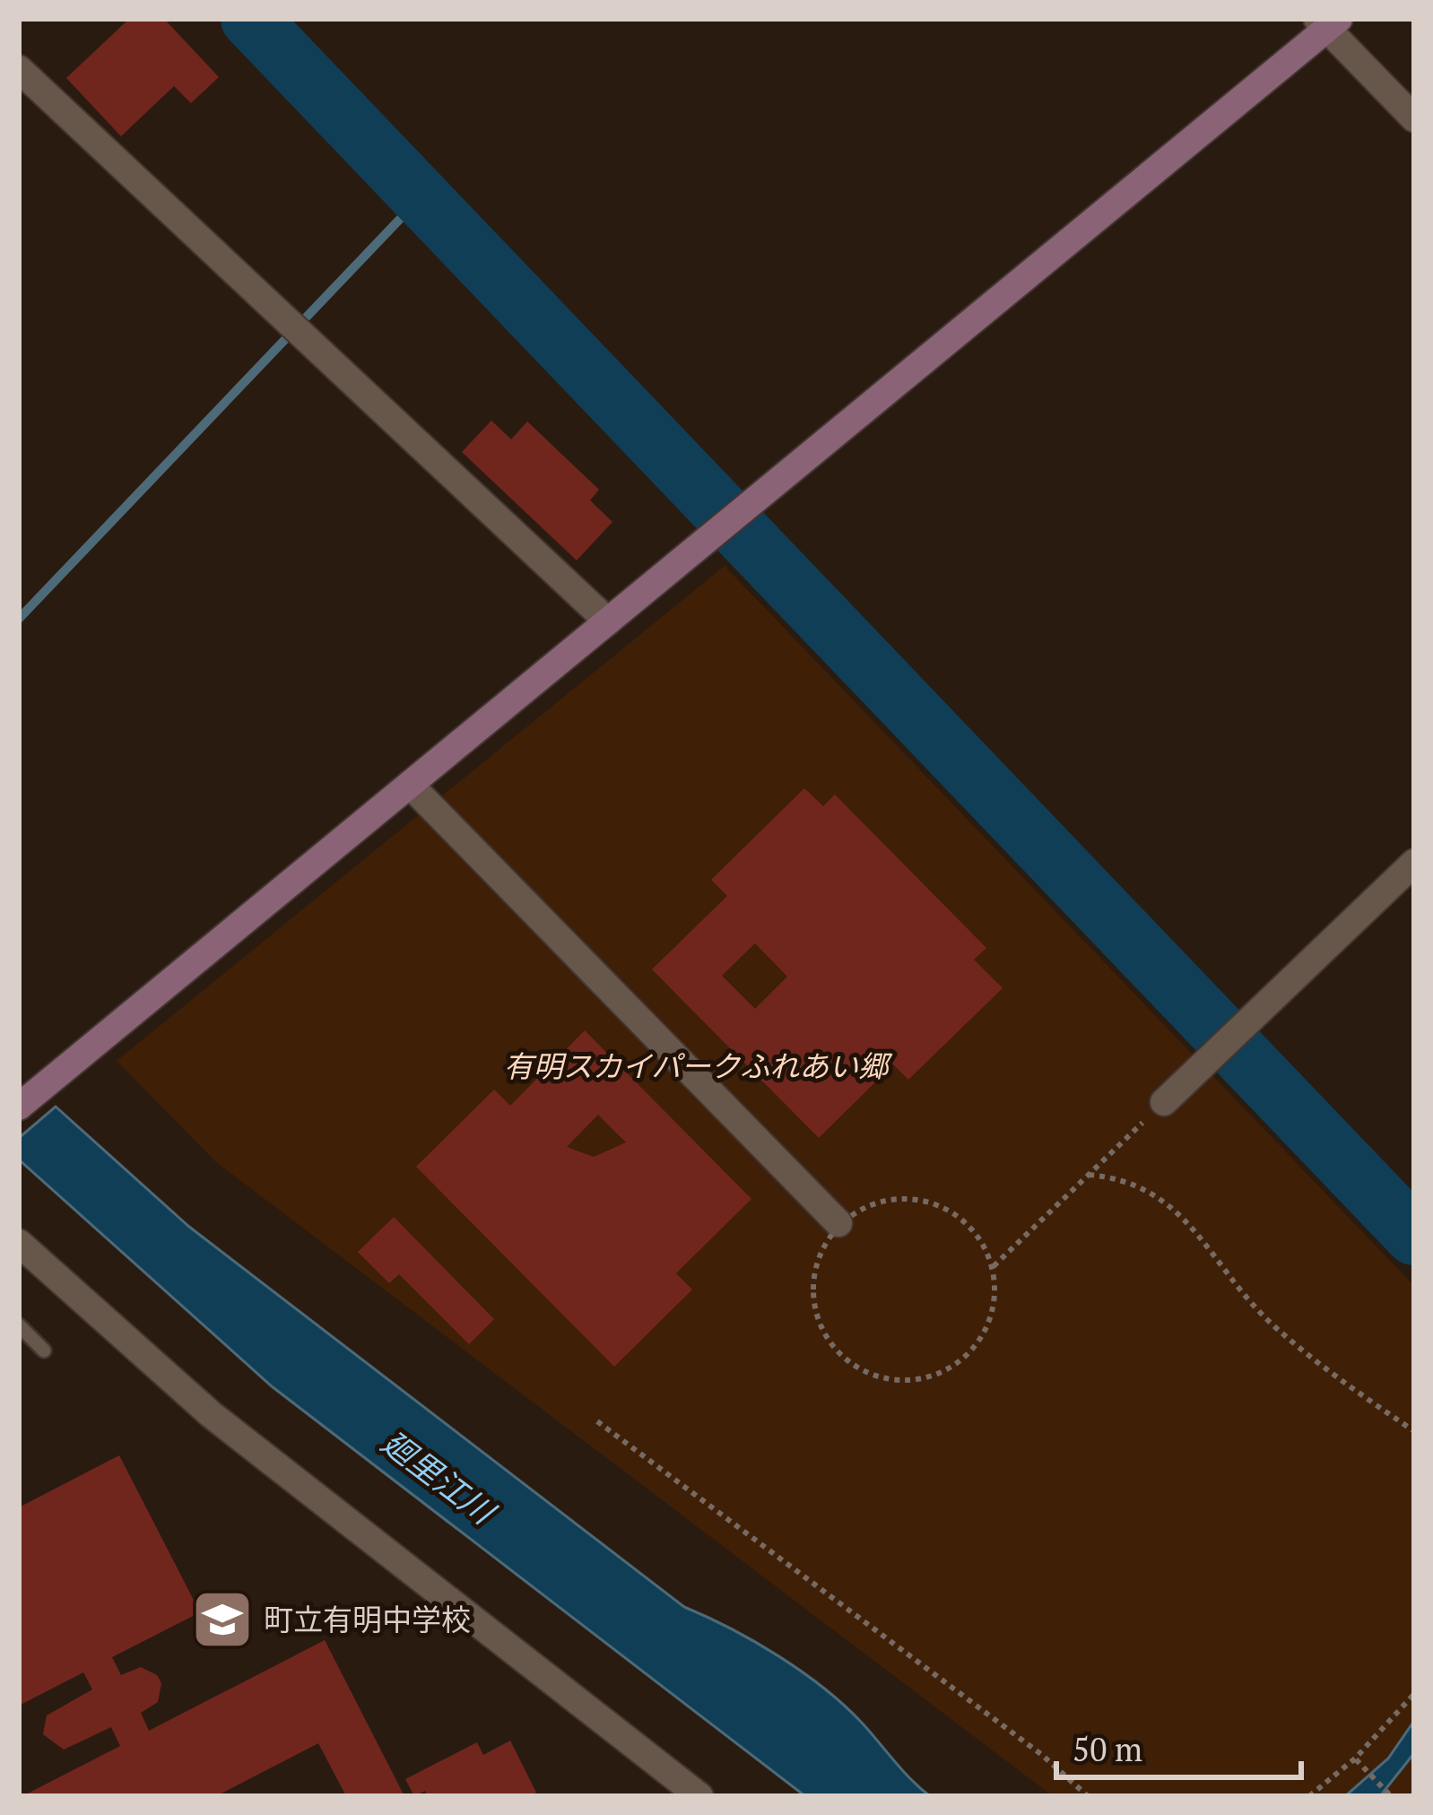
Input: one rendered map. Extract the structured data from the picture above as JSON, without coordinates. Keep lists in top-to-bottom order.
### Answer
{
  "water": ["廻里江川"],
  "parks": ["有明スカイパークふれあい郷"],
  "places": {
    "school or university": ["町立有明中学校"]
  },
  "scale_bar": "50 m"
}
